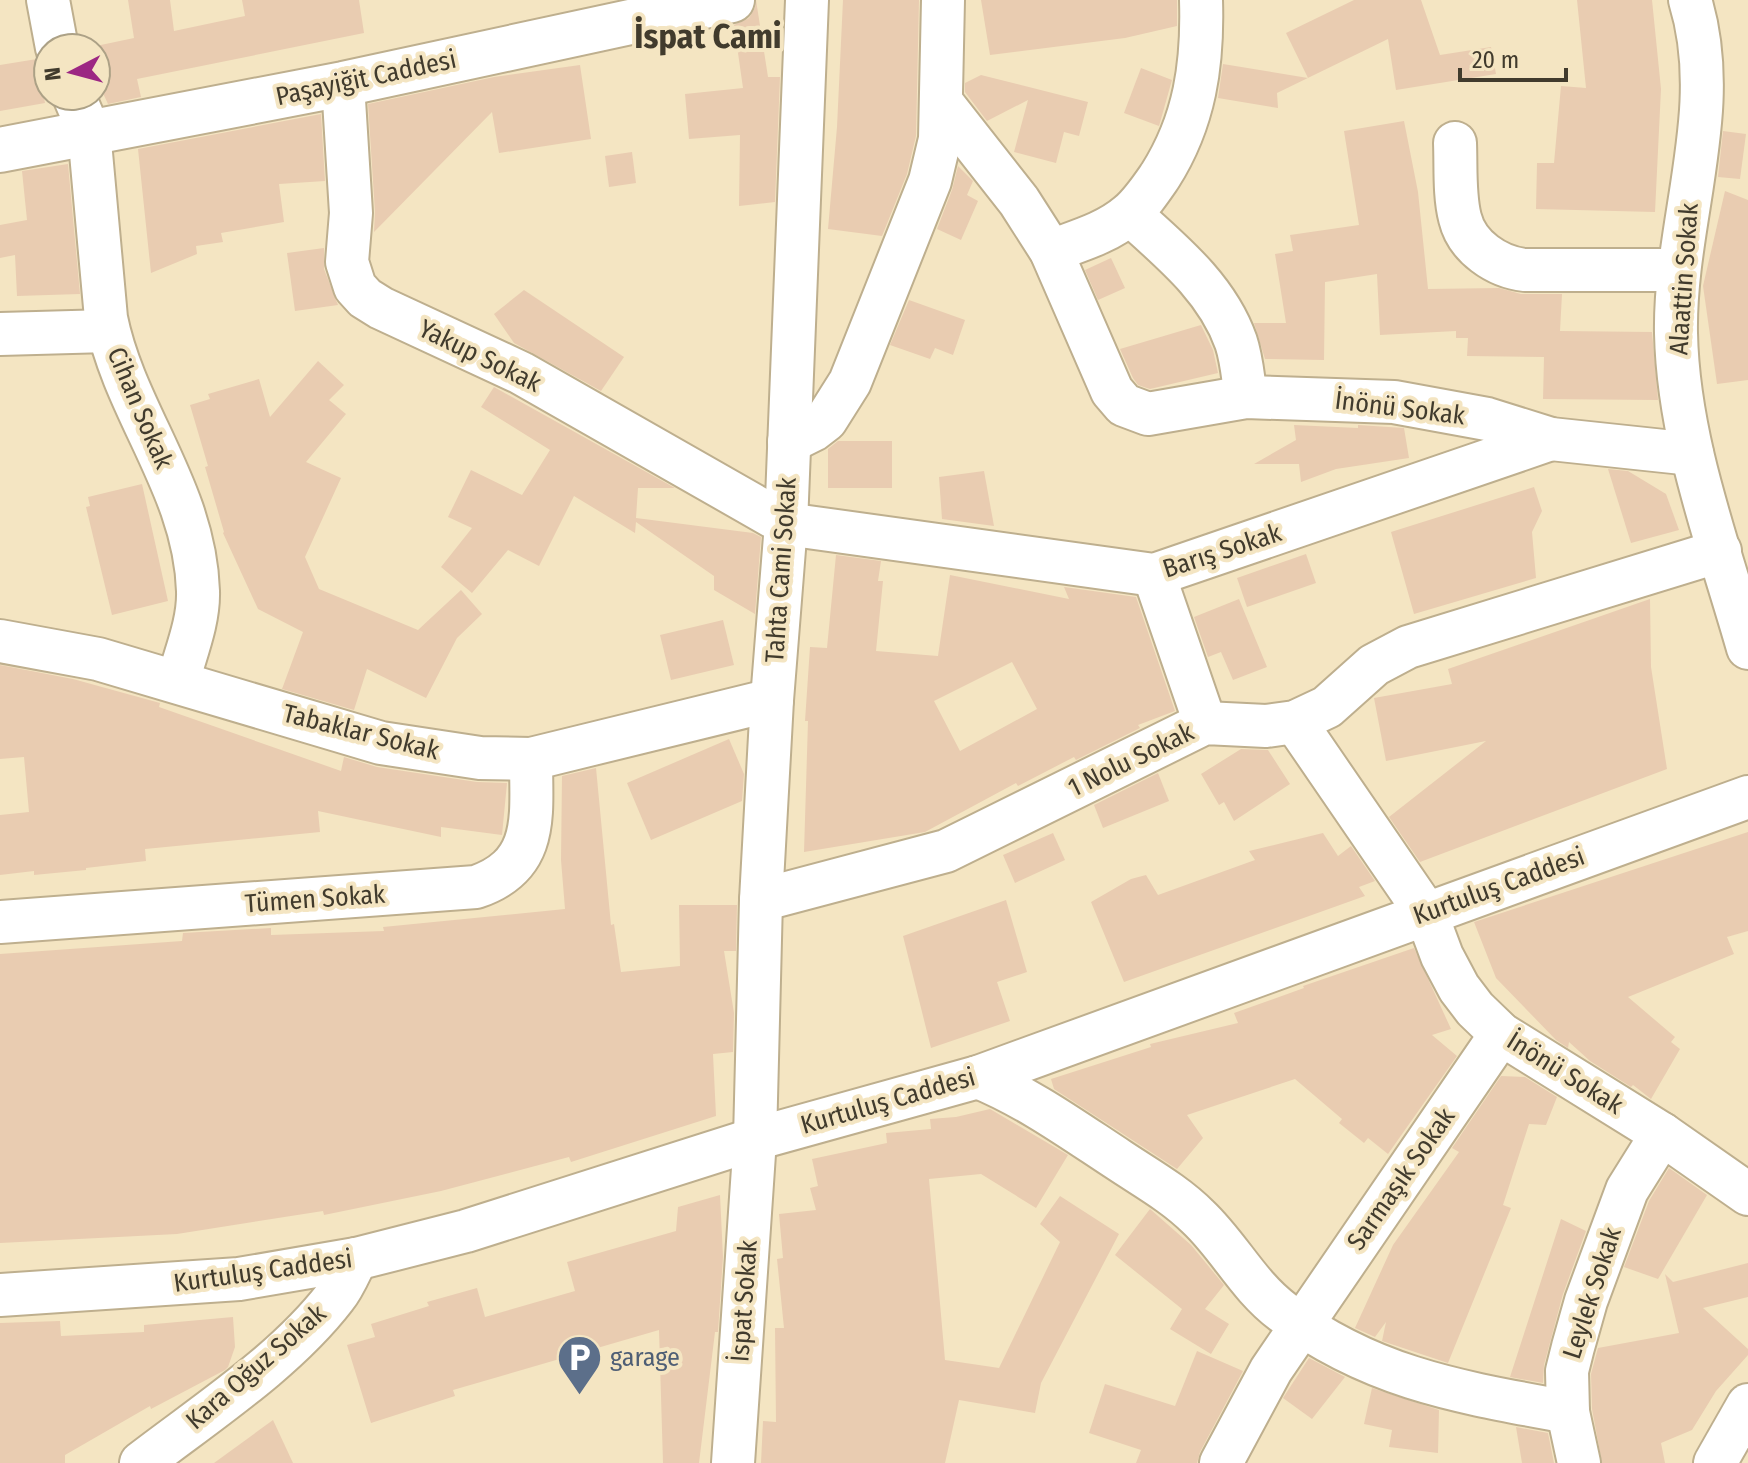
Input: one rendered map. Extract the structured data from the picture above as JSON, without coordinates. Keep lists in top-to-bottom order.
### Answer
{
  "streets": {
    "main road": ["Paşayiğit Caddesi"],
    "street": [
      "Alaattin Sokak",
      "Yakup Sokak",
      "Cihan Sokak",
      "İnönü Sokak",
      "Barış Sokak",
      "Tahta Cami Sokak",
      "Tabaklar Sokak",
      "1 Nolu Sokak",
      "Kurtuluş Caddesi",
      "Tümen Sokak",
      "Sarmaşık Sokak",
      "Leylek Sokak",
      "İspat Sokak",
      "Kara Oğuz Sokak"
    ]
  },
  "crossings": [
    ["Paşayiğit Caddesi", "Yakup Sokak"],
    ["Paşayiğit Caddesi", "Cihan Sokak"],
    ["Alaattin Sokak", "1 Nolu Sokak"],
    ["Yakup Sokak", "Barış Sokak"],
    ["Yakup Sokak", "Tahta Cami Sokak"],
    ["Cihan Sokak", "Tabaklar Sokak"],
    ["İnönü Sokak", "Barış Sokak"],
    ["İnönü Sokak", "1 Nolu Sokak"],
    ["İnönü Sokak", "Kurtuluş Caddesi"],
    ["İnönü Sokak", "Sarmaşık Sokak"],
    ["İnönü Sokak", "Leylek Sokak"],
    ["Barış Sokak", "Tahta Cami Sokak"],
    ["Tahta Cami Sokak", "Tabaklar Sokak"],
    ["Tahta Cami Sokak", "1 Nolu Sokak"],
    ["Tahta Cami Sokak", "Kurtuluş Caddesi"],
    ["Tahta Cami Sokak", "İspat Sokak"],
    ["Tabaklar Sokak", "Tümen Sokak"],
    ["Kurtuluş Caddesi", "İspat Sokak"],
    ["Kurtuluş Caddesi", "Kara Oğuz Sokak"]
  ],
  "districts": ["İspat Cami"],
  "places": {
    "parking": ["garage"]
  },
  "scale_bar": "20 m",
  "north": "left"
}
